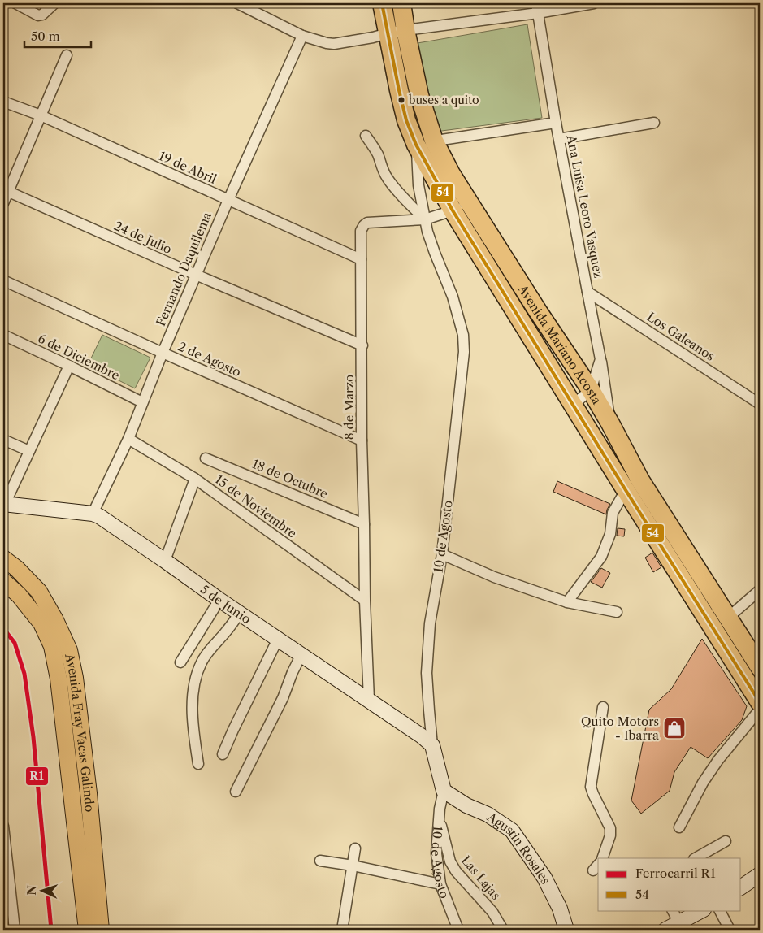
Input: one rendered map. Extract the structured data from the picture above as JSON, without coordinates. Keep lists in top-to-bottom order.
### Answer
{
  "streets": {
    "highway": ["Avenida Mariano Acosta"],
    "main road": ["Avenida Fray Vacas Galindo"],
    "street": [
      "19 de Abril",
      "Ana Luisa Leoro Vasquez",
      "24 de Julio",
      "Fernando Daquilema",
      "Los Galeanos",
      "6 de Diciembre",
      "2 de Agosto",
      "8 de Marzo",
      "18 de Octubre",
      "15 de Noviembre",
      "10 de Agosto",
      "5 de Junio",
      "Agustin Rosales",
      "Las Lajas"
    ]
  },
  "crossings": [
    ["19 de Abril", "Fernando Daquilema"],
    ["19 de Abril", "8 de Marzo"],
    ["Ana Luisa Leoro Vasquez", "Los Galeanos"],
    ["Ana Luisa Leoro Vasquez", "Avenida Mariano Acosta"],
    ["24 de Julio", "Fernando Daquilema"],
    ["24 de Julio", "8 de Marzo"],
    ["Fernando Daquilema", "6 de Diciembre"],
    ["Fernando Daquilema", "2 de Agosto"],
    ["Fernando Daquilema", "15 de Noviembre"],
    ["Fernando Daquilema", "5 de Junio"],
    ["Avenida Mariano Acosta", "8 de Marzo"],
    ["Avenida Mariano Acosta", "10 de Agosto"],
    ["2 de Agosto", "8 de Marzo"],
    ["8 de Marzo", "18 de Octubre"],
    ["8 de Marzo", "15 de Noviembre"],
    ["8 de Marzo", "10 de Agosto"],
    ["8 de Marzo", "5 de Junio"],
    ["10 de Agosto", "5 de Junio"],
    ["10 de Agosto", "Agustin Rosales"],
    ["10 de Agosto", "Las Lajas"]
  ],
  "places": {
    "other": ["buses a quito"],
    "shop": ["Quito Motors - Ibarra"]
  },
  "lines": ["transit line 54", "rail line R1"],
  "legend": ["Ferrocarril R1", "54"],
  "scale_bar": "50 m",
  "north": "left"
}
